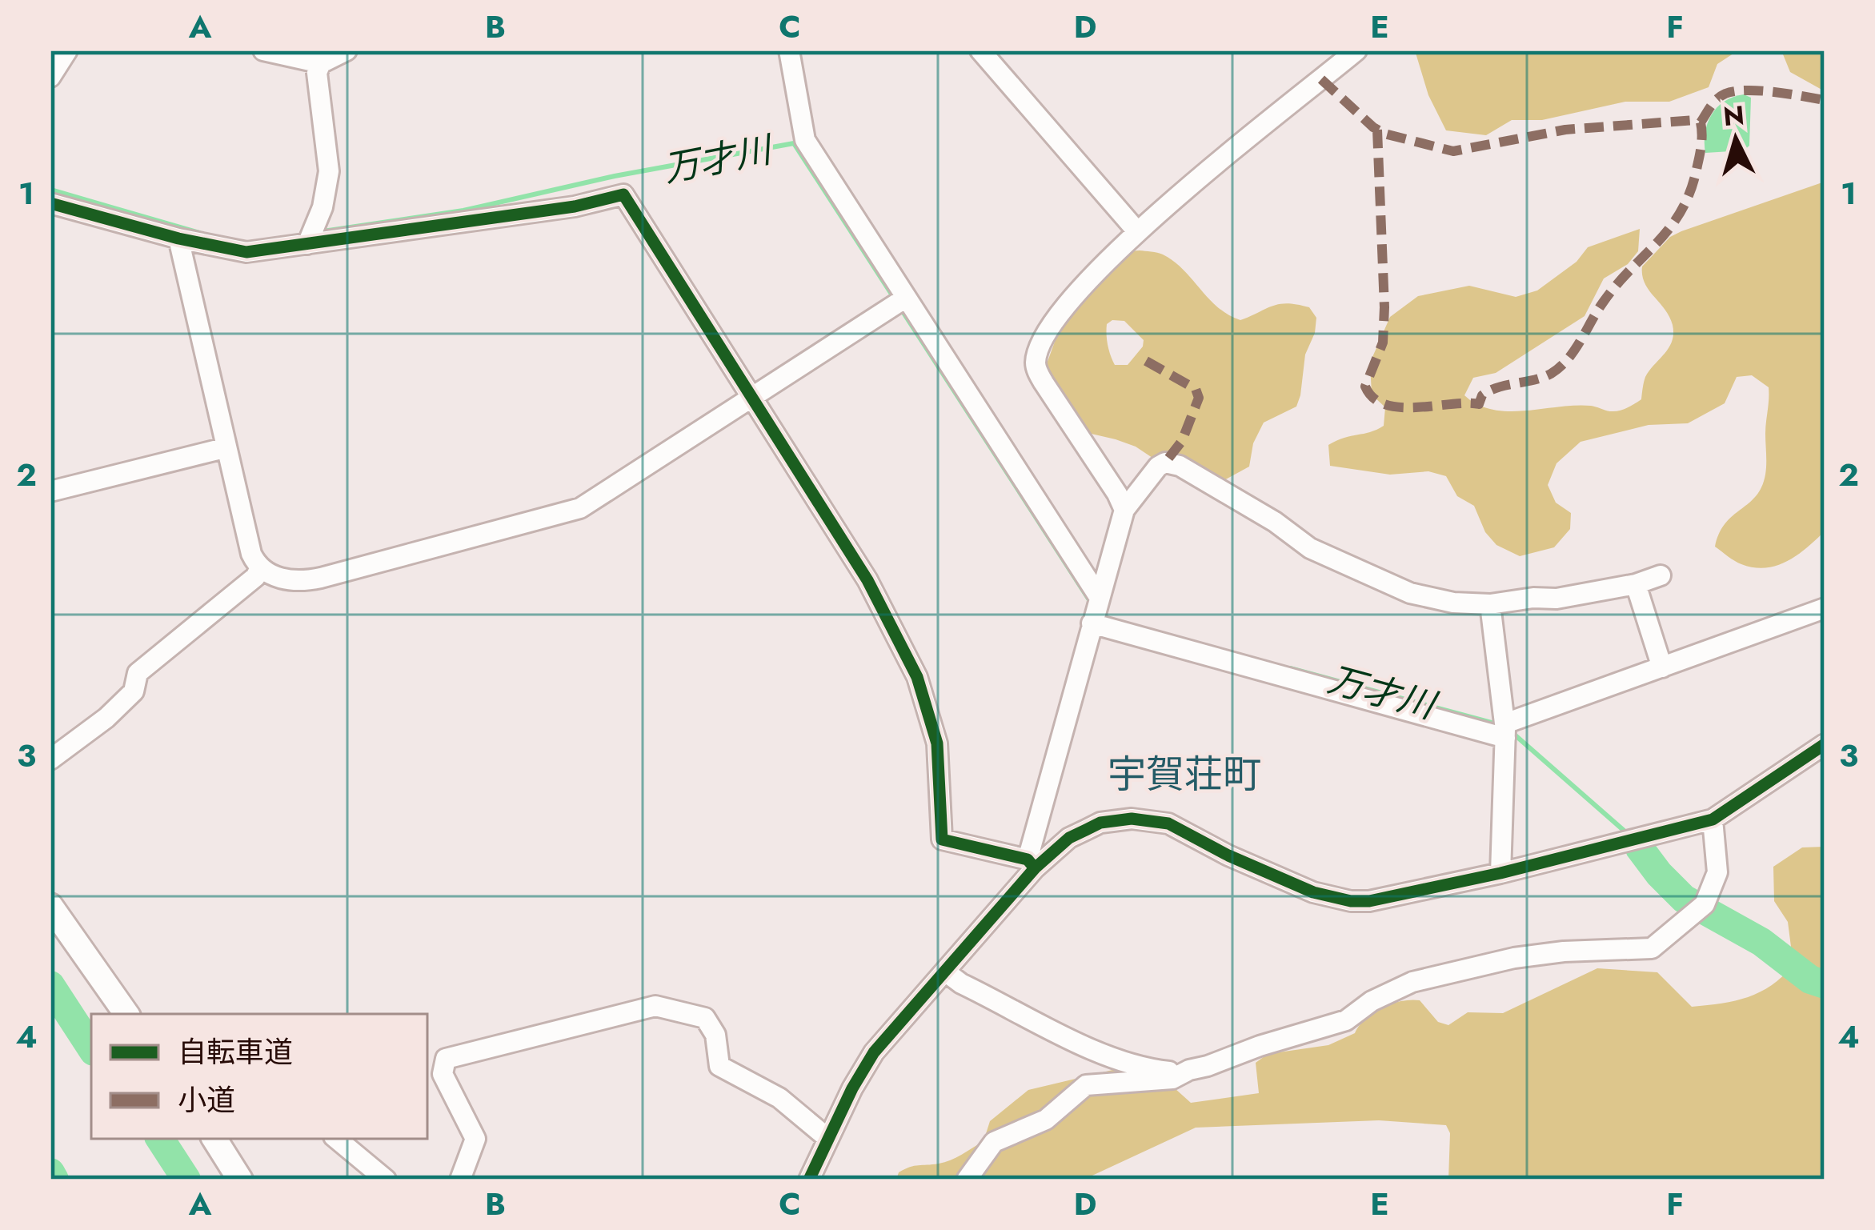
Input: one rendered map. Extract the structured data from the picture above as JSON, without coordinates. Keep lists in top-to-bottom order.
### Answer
{
  "districts": ["宇賀荘町"],
  "water": ["万才川"],
  "legend": ["自転車道", "小道"],
  "north": "top",
  "grid": {
    "columns": [
      "A",
      "B",
      "C",
      "D",
      "E",
      "F"
    ],
    "rows": [
      "1",
      "2",
      "3",
      "4"
    ]
  }
}
